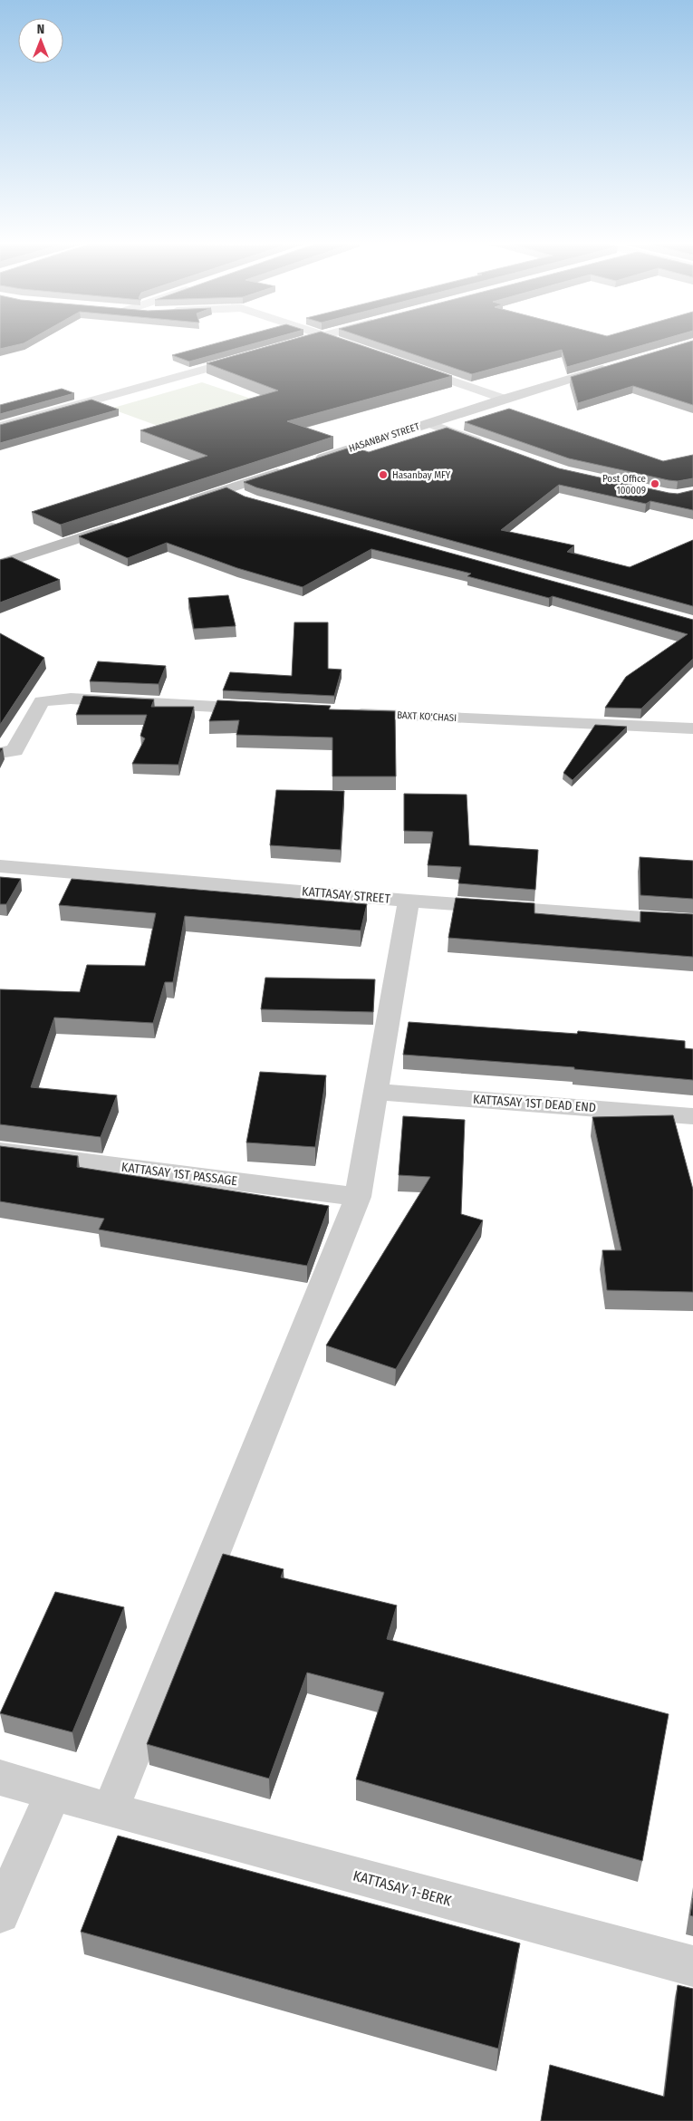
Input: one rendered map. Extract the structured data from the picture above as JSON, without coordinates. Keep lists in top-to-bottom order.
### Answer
{
  "streets": {
    "street": [
      "HASANBAY STREET",
      "BAXT KO'CHASI",
      "KATTASAY STREET",
      "KATTASAY 1ST DEAD END",
      "KATTASAY 1ST PASSAGE",
      "KATTASAY 1-BERK"
    ]
  },
  "places": ["Hasanbay MFY", "Post Office 100009"],
  "north": "top"
}
